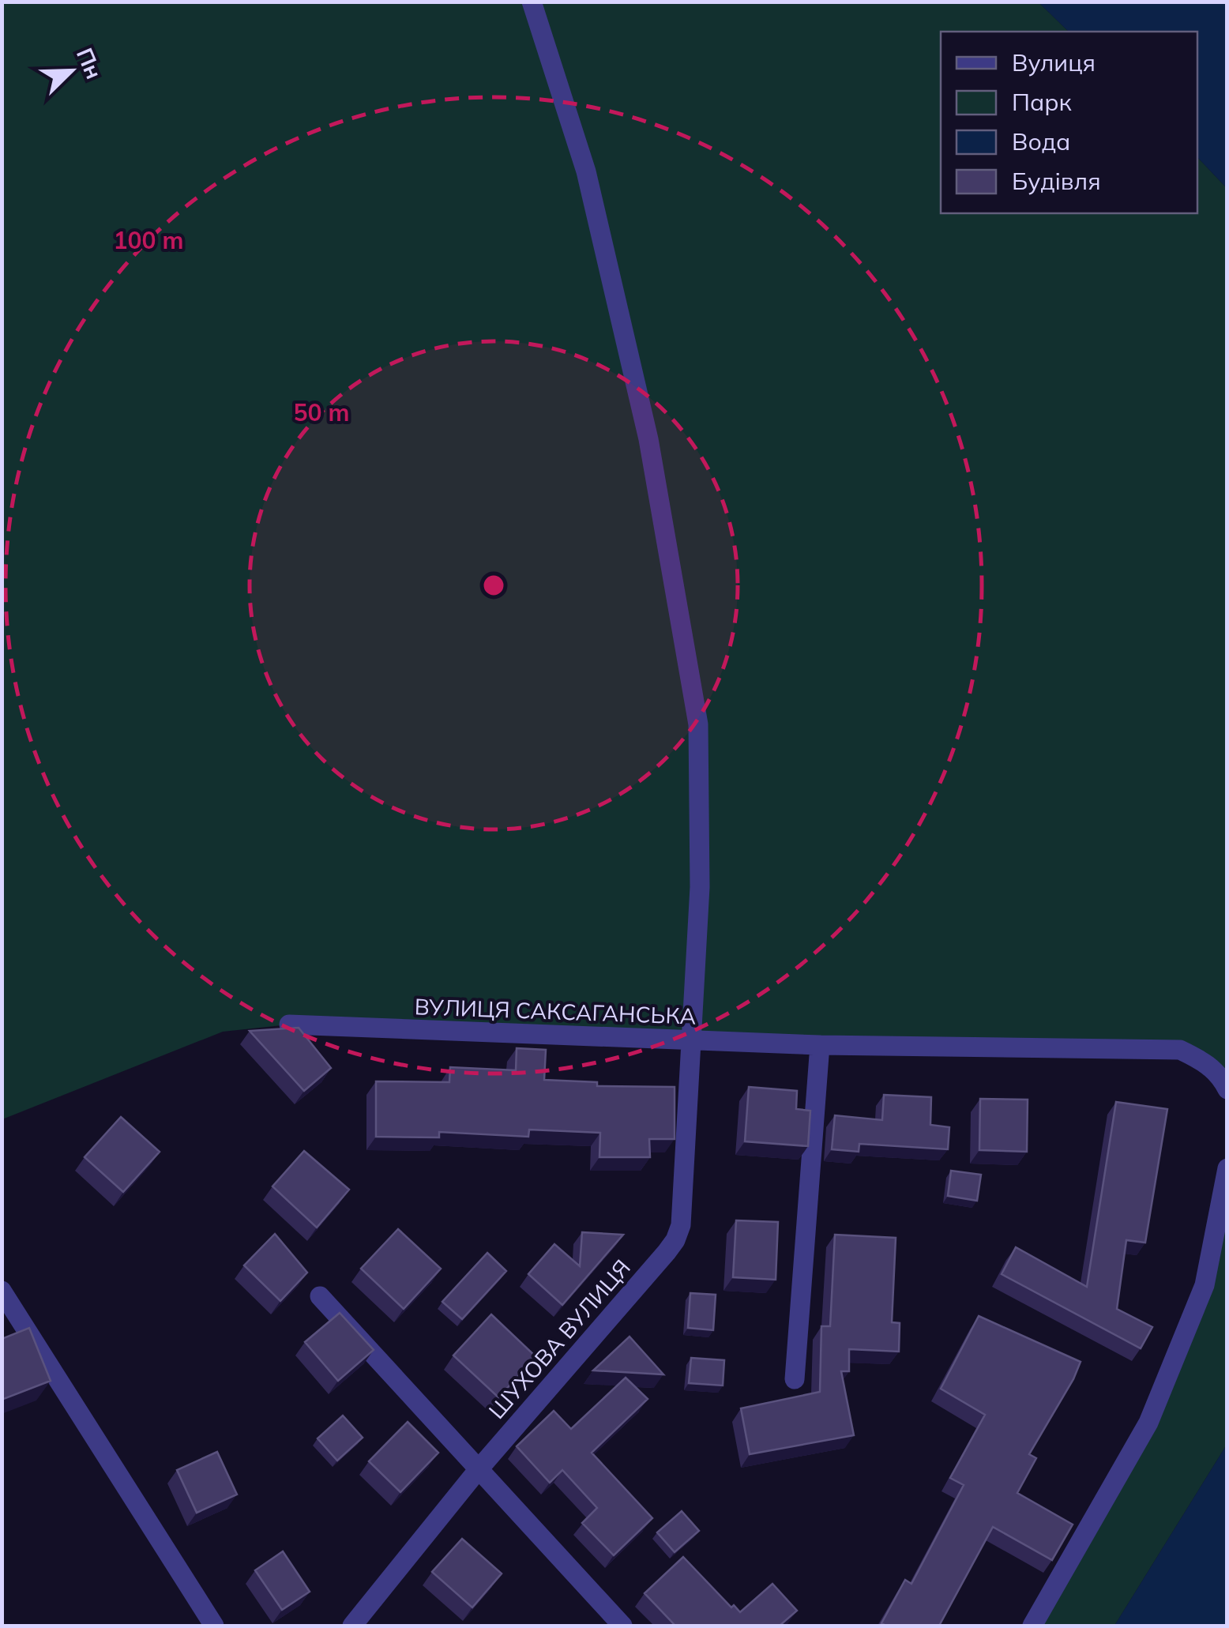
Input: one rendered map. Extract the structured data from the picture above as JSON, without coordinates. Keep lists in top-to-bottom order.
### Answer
{
  "streets": {
    "street": ["ВУЛИЦЯ САКСАГАНСЬКА", "ШУХОВА ВУЛИЦЯ"]
  },
  "crossings": [
    ["ВУЛИЦЯ САКСАГАНСЬКА", "ШУХОВА ВУЛИЦЯ"]
  ],
  "legend": [
    "Вулиця",
    "Парк",
    "Вода",
    "Будівля"
  ],
  "north": "top right",
  "rings": ["100 m", "50 m"]
}
